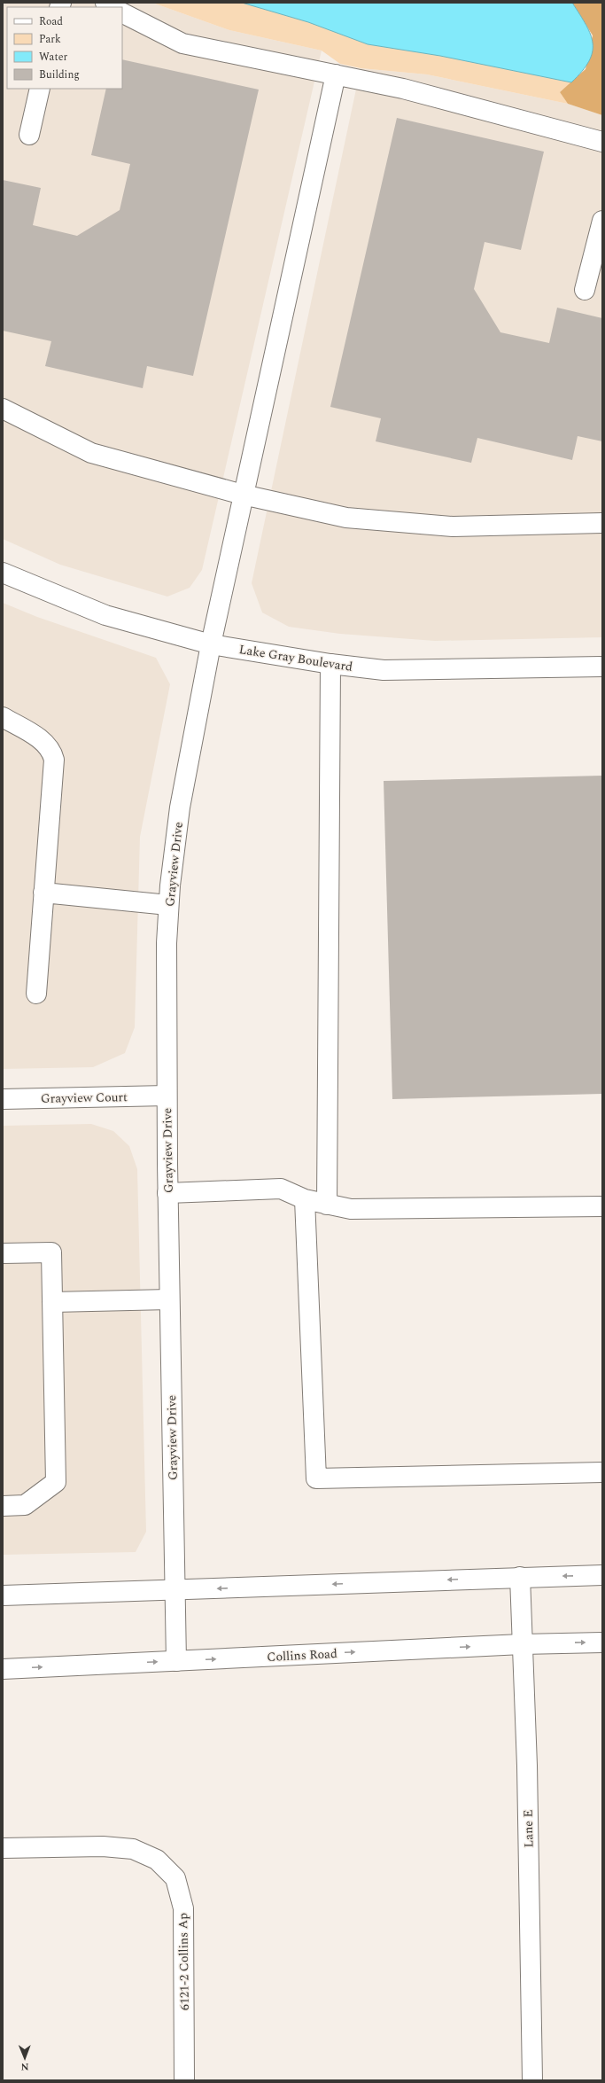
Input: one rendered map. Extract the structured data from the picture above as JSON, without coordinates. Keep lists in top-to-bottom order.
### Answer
{
  "streets": {
    "street": [
      "Lake Gray Boulevard",
      "Grayview Drive",
      "Grayview Court",
      "Collins Road",
      "Lane E",
      "6121-2 Collins Ap"
    ]
  },
  "crossings": [
    ["Lake Gray Boulevard", "Grayview Drive"],
    ["Grayview Drive", "Grayview Court"],
    ["Grayview Drive", "Collins Road"],
    ["Collins Road", "Lane E"]
  ],
  "legend": [
    "Road",
    "Park",
    "Water",
    "Building"
  ],
  "north": "bottom"
}
